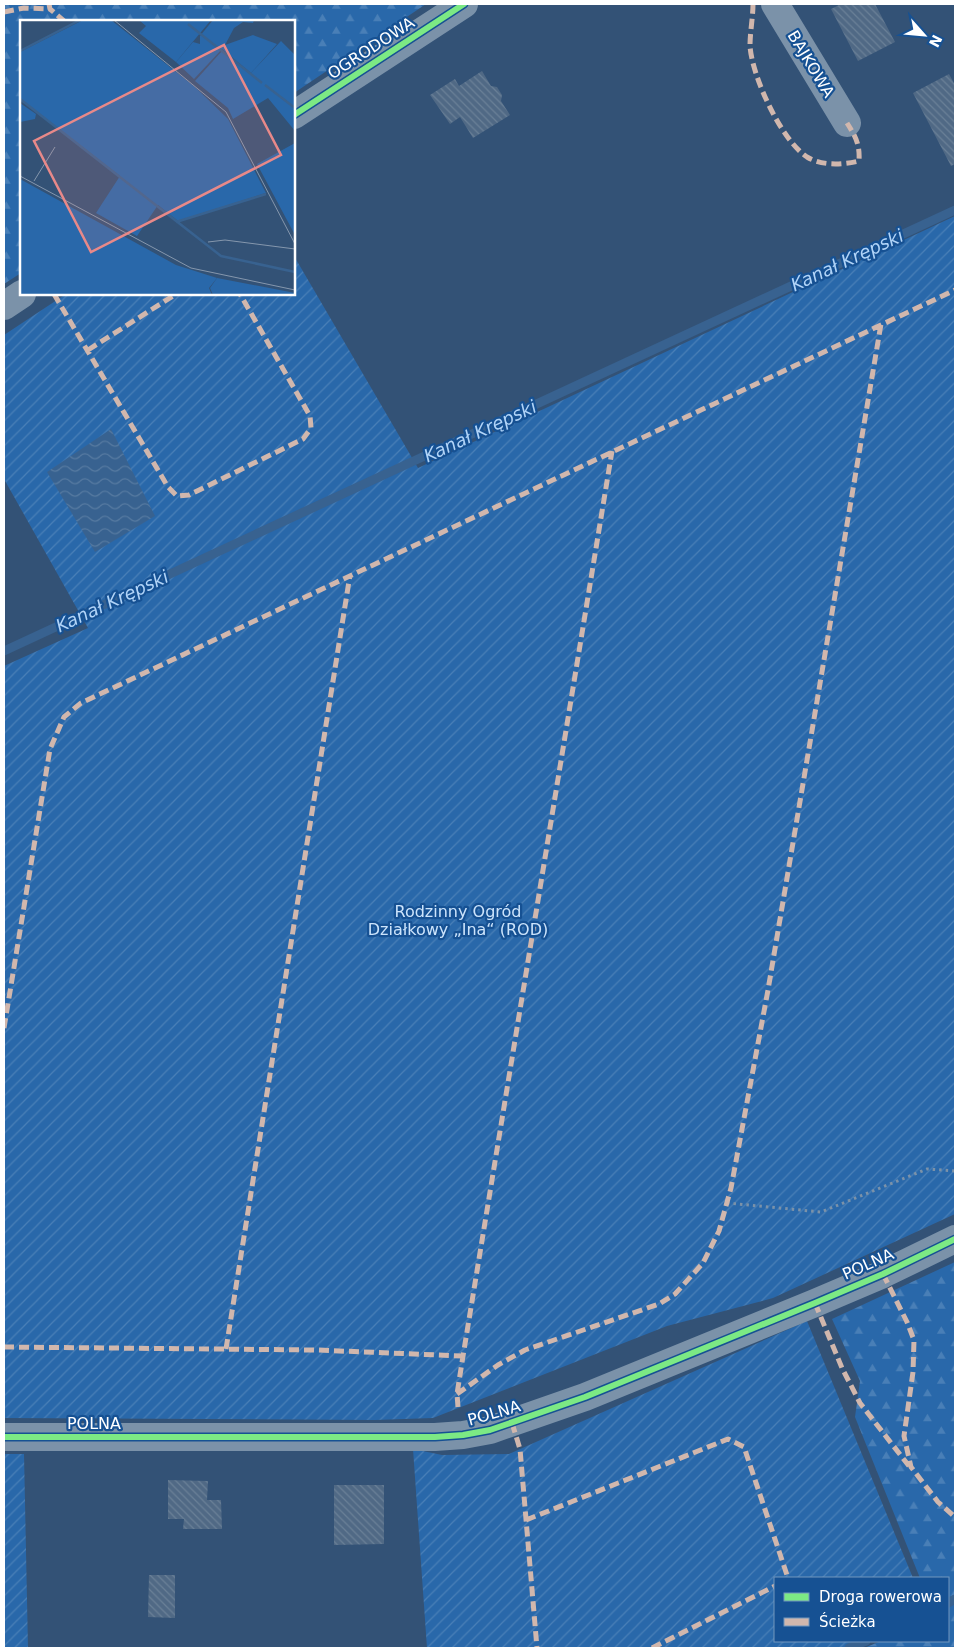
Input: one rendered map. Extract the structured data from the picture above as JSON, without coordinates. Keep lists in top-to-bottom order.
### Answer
{
  "streets": {
    "street": ["OGRODOWA", "BAJKOWA", "POLNA"]
  },
  "water": ["Kanał Krępski"],
  "parks": ["Rodzinny Ogród Działkowy „Ina“ (ROD)"],
  "legend": ["Droga rowerowa", "Ścieżka"],
  "north": "bottom right"
}
